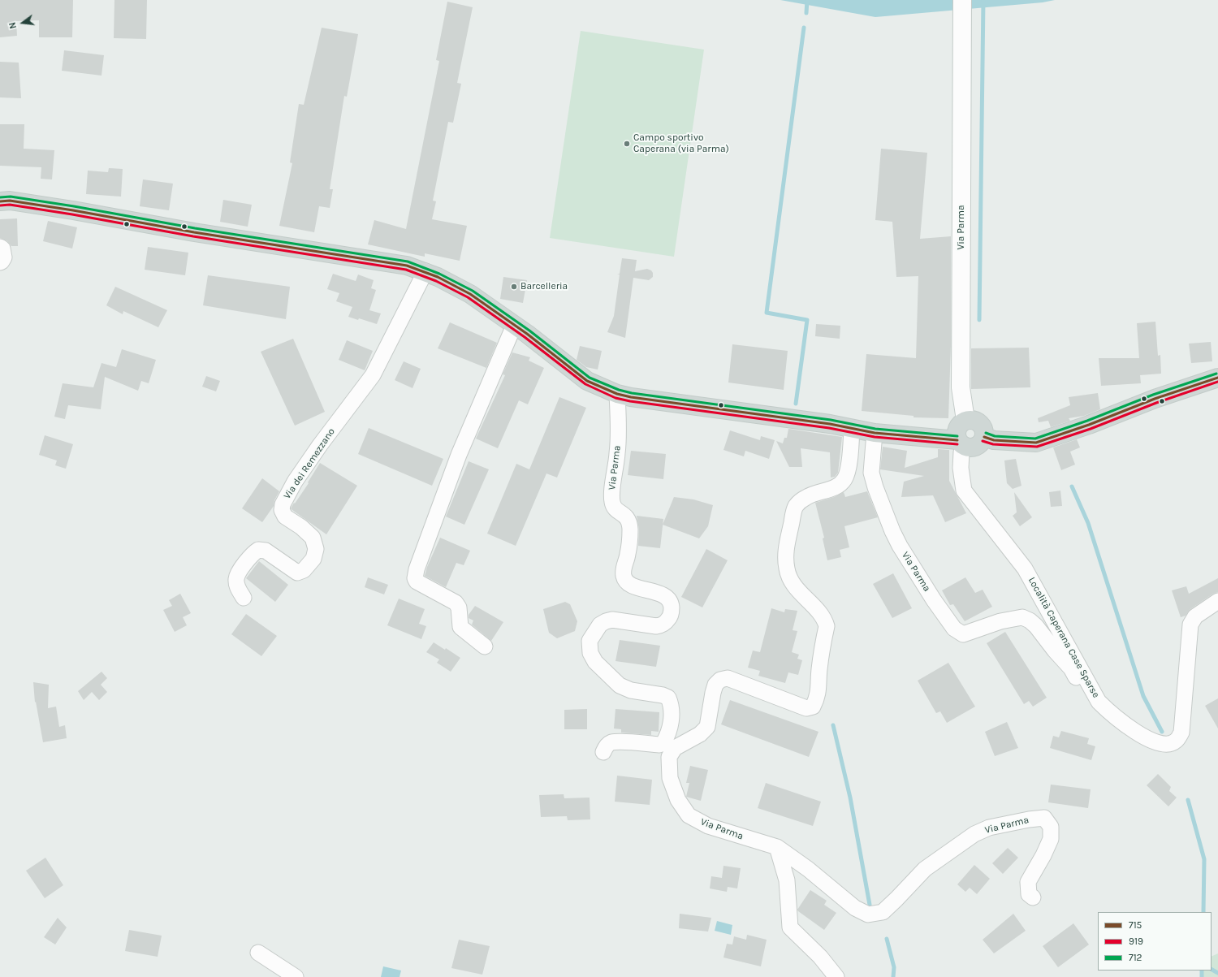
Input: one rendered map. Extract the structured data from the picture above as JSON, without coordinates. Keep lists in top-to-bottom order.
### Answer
{
  "streets": {
    "main road": ["Via Parma"],
    "street": ["Via dei Remezzano", "Località Caperana Case Sparse"]
  },
  "crossings": [
    ["Via Parma", "Località Caperana Case Sparse"]
  ],
  "places": ["Campo sportivo Caperana (via Parma)", "Barcelleria"],
  "lines": ["transit line 712", "transit line 715", "transit line 919"],
  "legend": ["715", "919", "712"],
  "north": "left"
}
